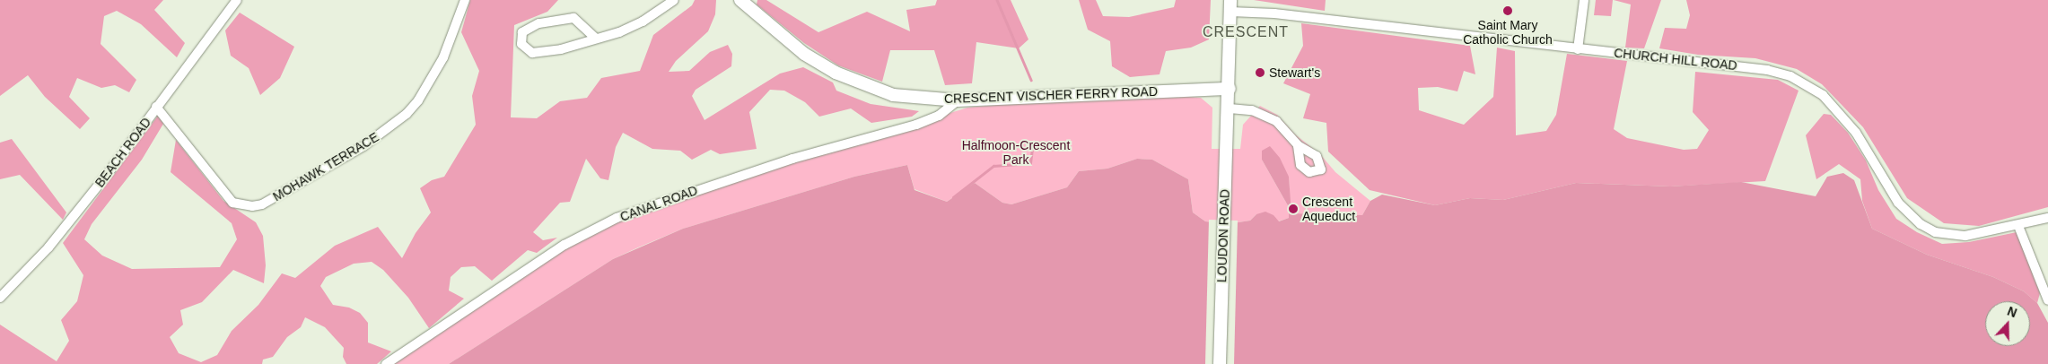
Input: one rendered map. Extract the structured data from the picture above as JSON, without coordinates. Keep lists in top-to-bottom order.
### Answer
{
  "streets": {
    "main road": ["CRESCENT VISCHER FERRY ROAD", "LOUDON ROAD"],
    "street": [
      "CHURCH HILL ROAD",
      "BEACH ROAD",
      "MOHAWK TERRACE",
      "CANAL ROAD"
    ]
  },
  "crossings": [
    ["CHURCH HILL ROAD", "LOUDON ROAD"],
    ["CRESCENT VISCHER FERRY ROAD", "CANAL ROAD"],
    ["CRESCENT VISCHER FERRY ROAD", "LOUDON ROAD"],
    ["BEACH ROAD", "MOHAWK TERRACE"]
  ],
  "districts": ["CRESCENT"],
  "parks": ["Halfmoon-Crescent Park"],
  "places": ["Saint Mary Catholic Church", "Stewart's", "Crescent Aqueduct"],
  "north": "top"
}
